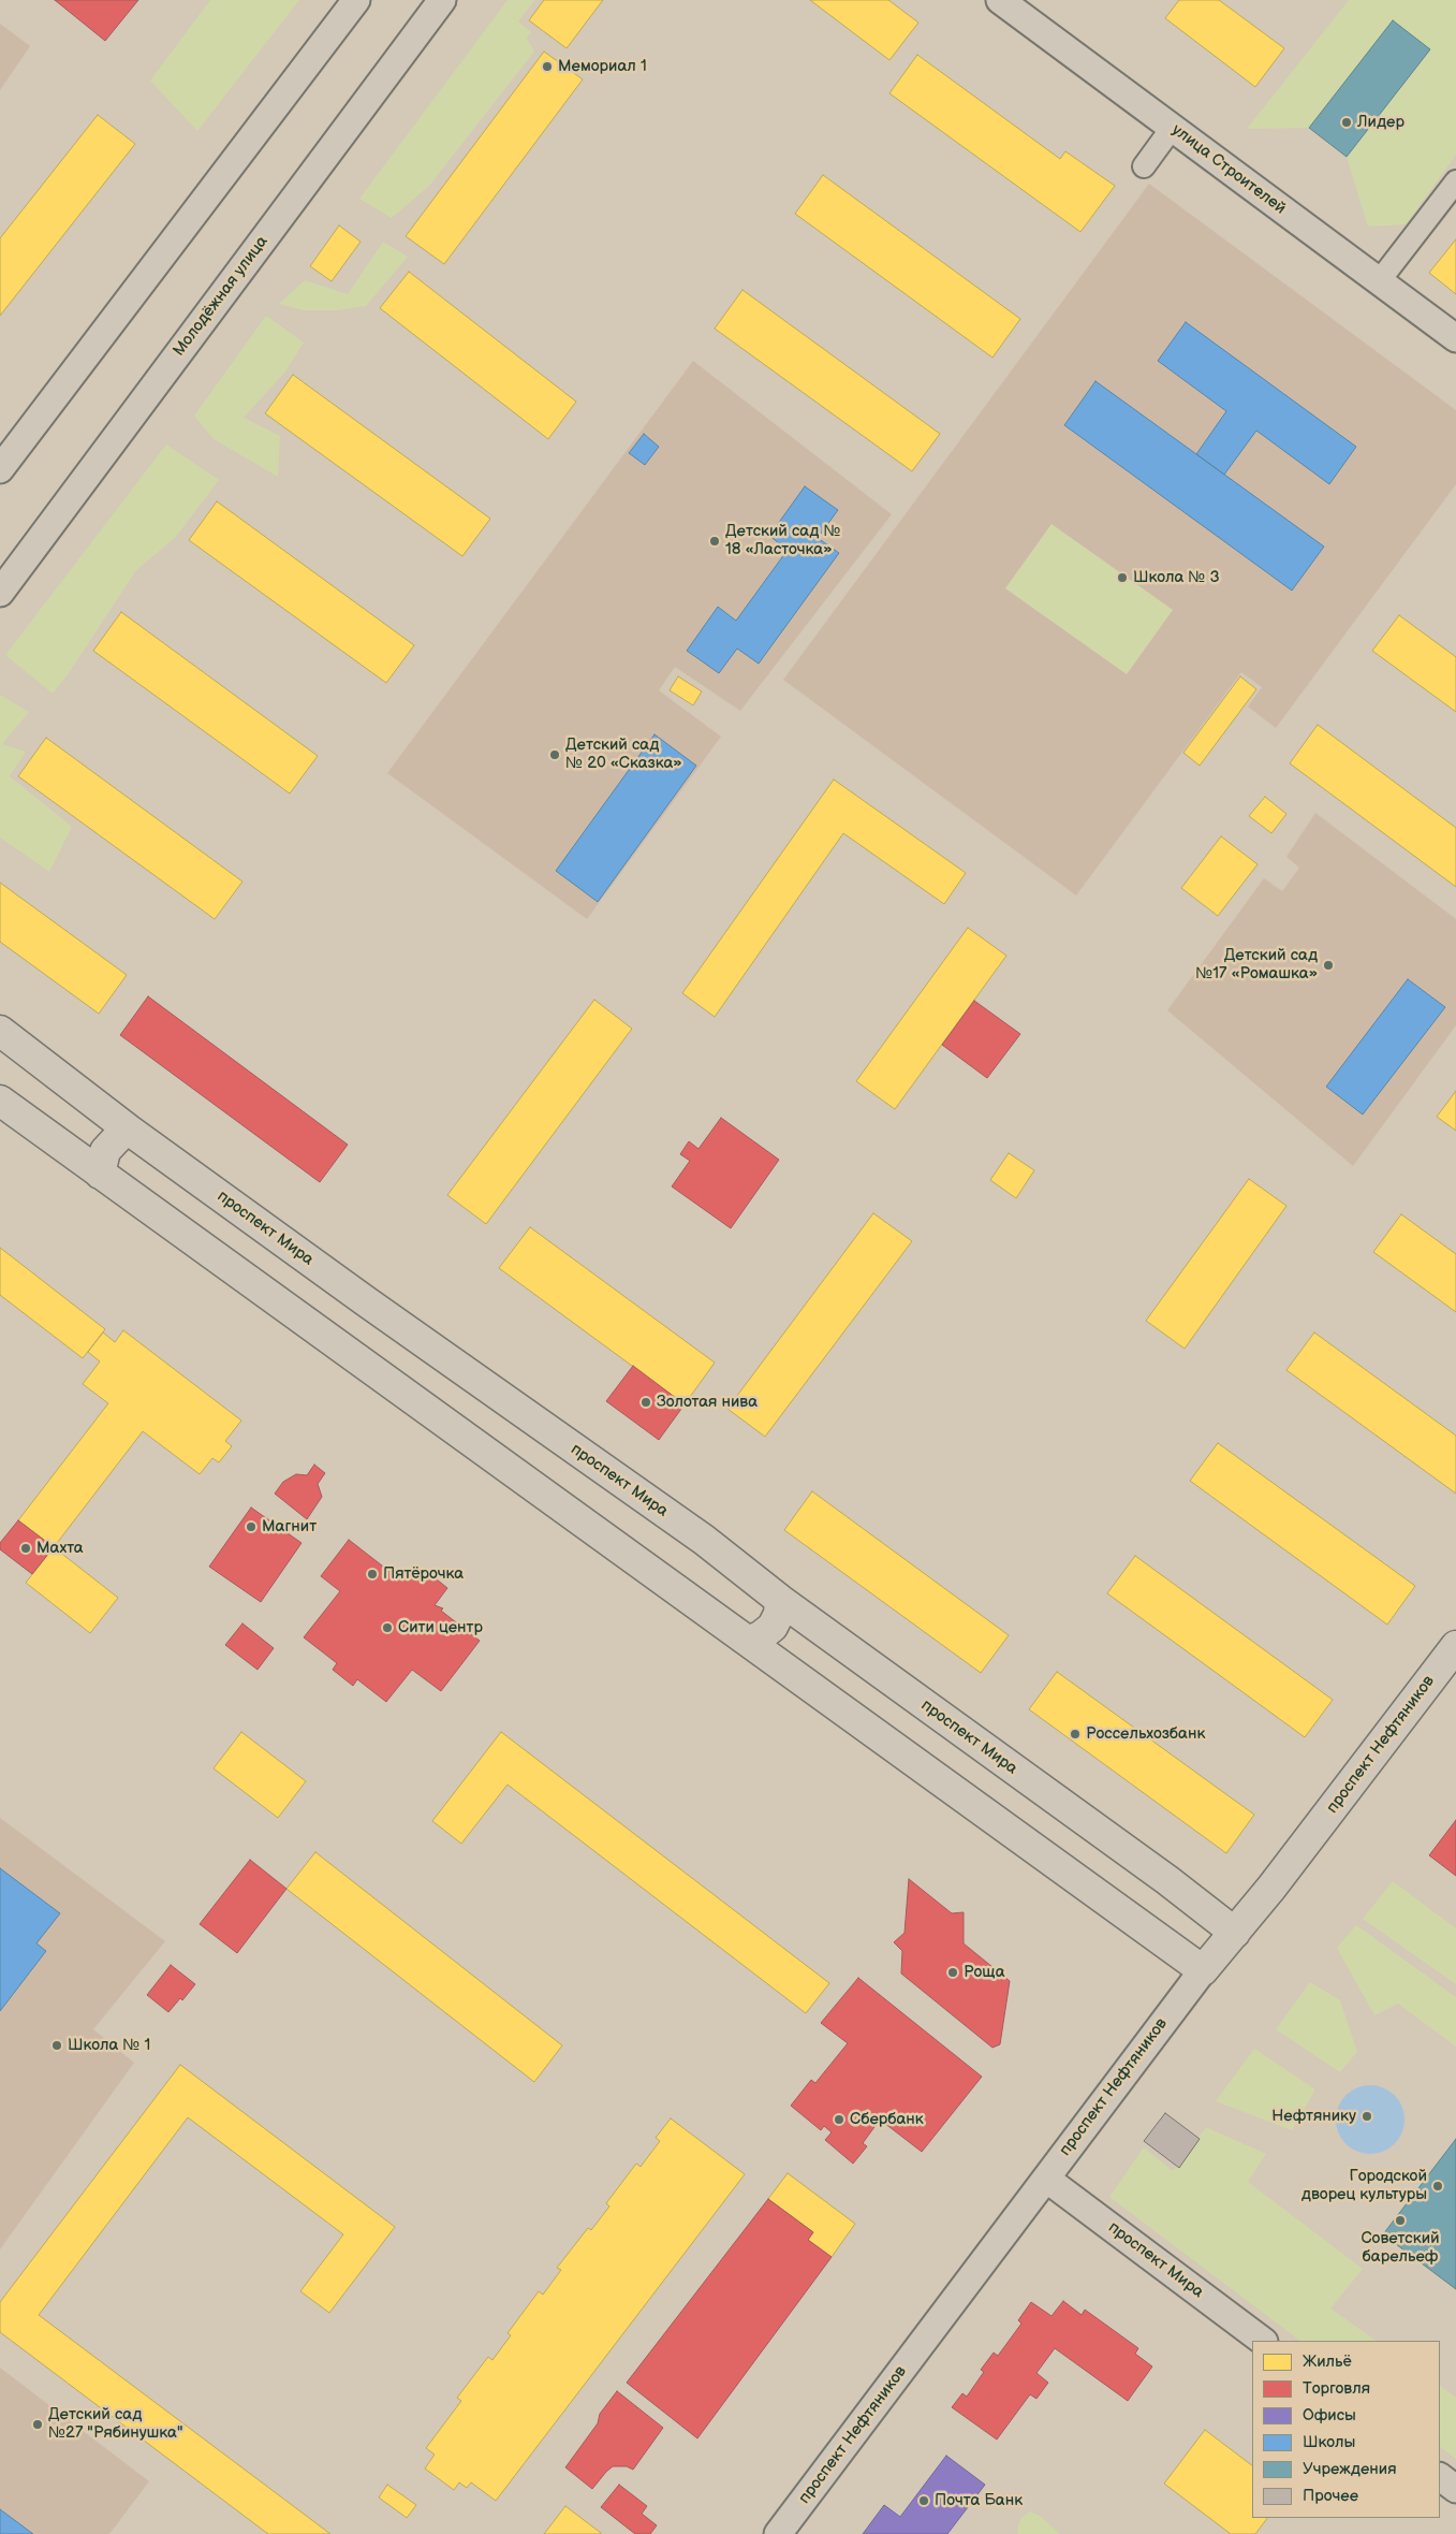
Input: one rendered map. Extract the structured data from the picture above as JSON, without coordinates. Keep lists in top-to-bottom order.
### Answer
{
  "streets": {
    "main road": ["проспект Мира", "проспект Нефтяников"],
    "street": ["улица Строителей", "Молодёжная улица"]
  },
  "crossings": [
    ["проспект Мира", "проспект Нефтяников"]
  ],
  "places": [
    "Мемориал 1",
    "Лидер",
    "Детский сад № 18 «Ласточка»",
    "Школа № 3",
    "Детский сад № 20 «Сказка»",
    "Детский сад №17 «Ромашка»",
    "Золотая нива",
    "Магнит",
    "Махта",
    "Пятёрочка",
    "Сити центр",
    "Россельхозбанк",
    "Роща",
    "Школа № 1",
    "Нефтянику",
    "Сбербанк",
    "Городской дворец культуры",
    "Советский барельеф",
    "Детский сад №27 \"Рябинушка\"",
    "Почта Банк"
  ],
  "legend": [
    "Жильё",
    "Торговля",
    "Офисы",
    "Школы",
    "Учреждения",
    "Прочее"
  ]
}
